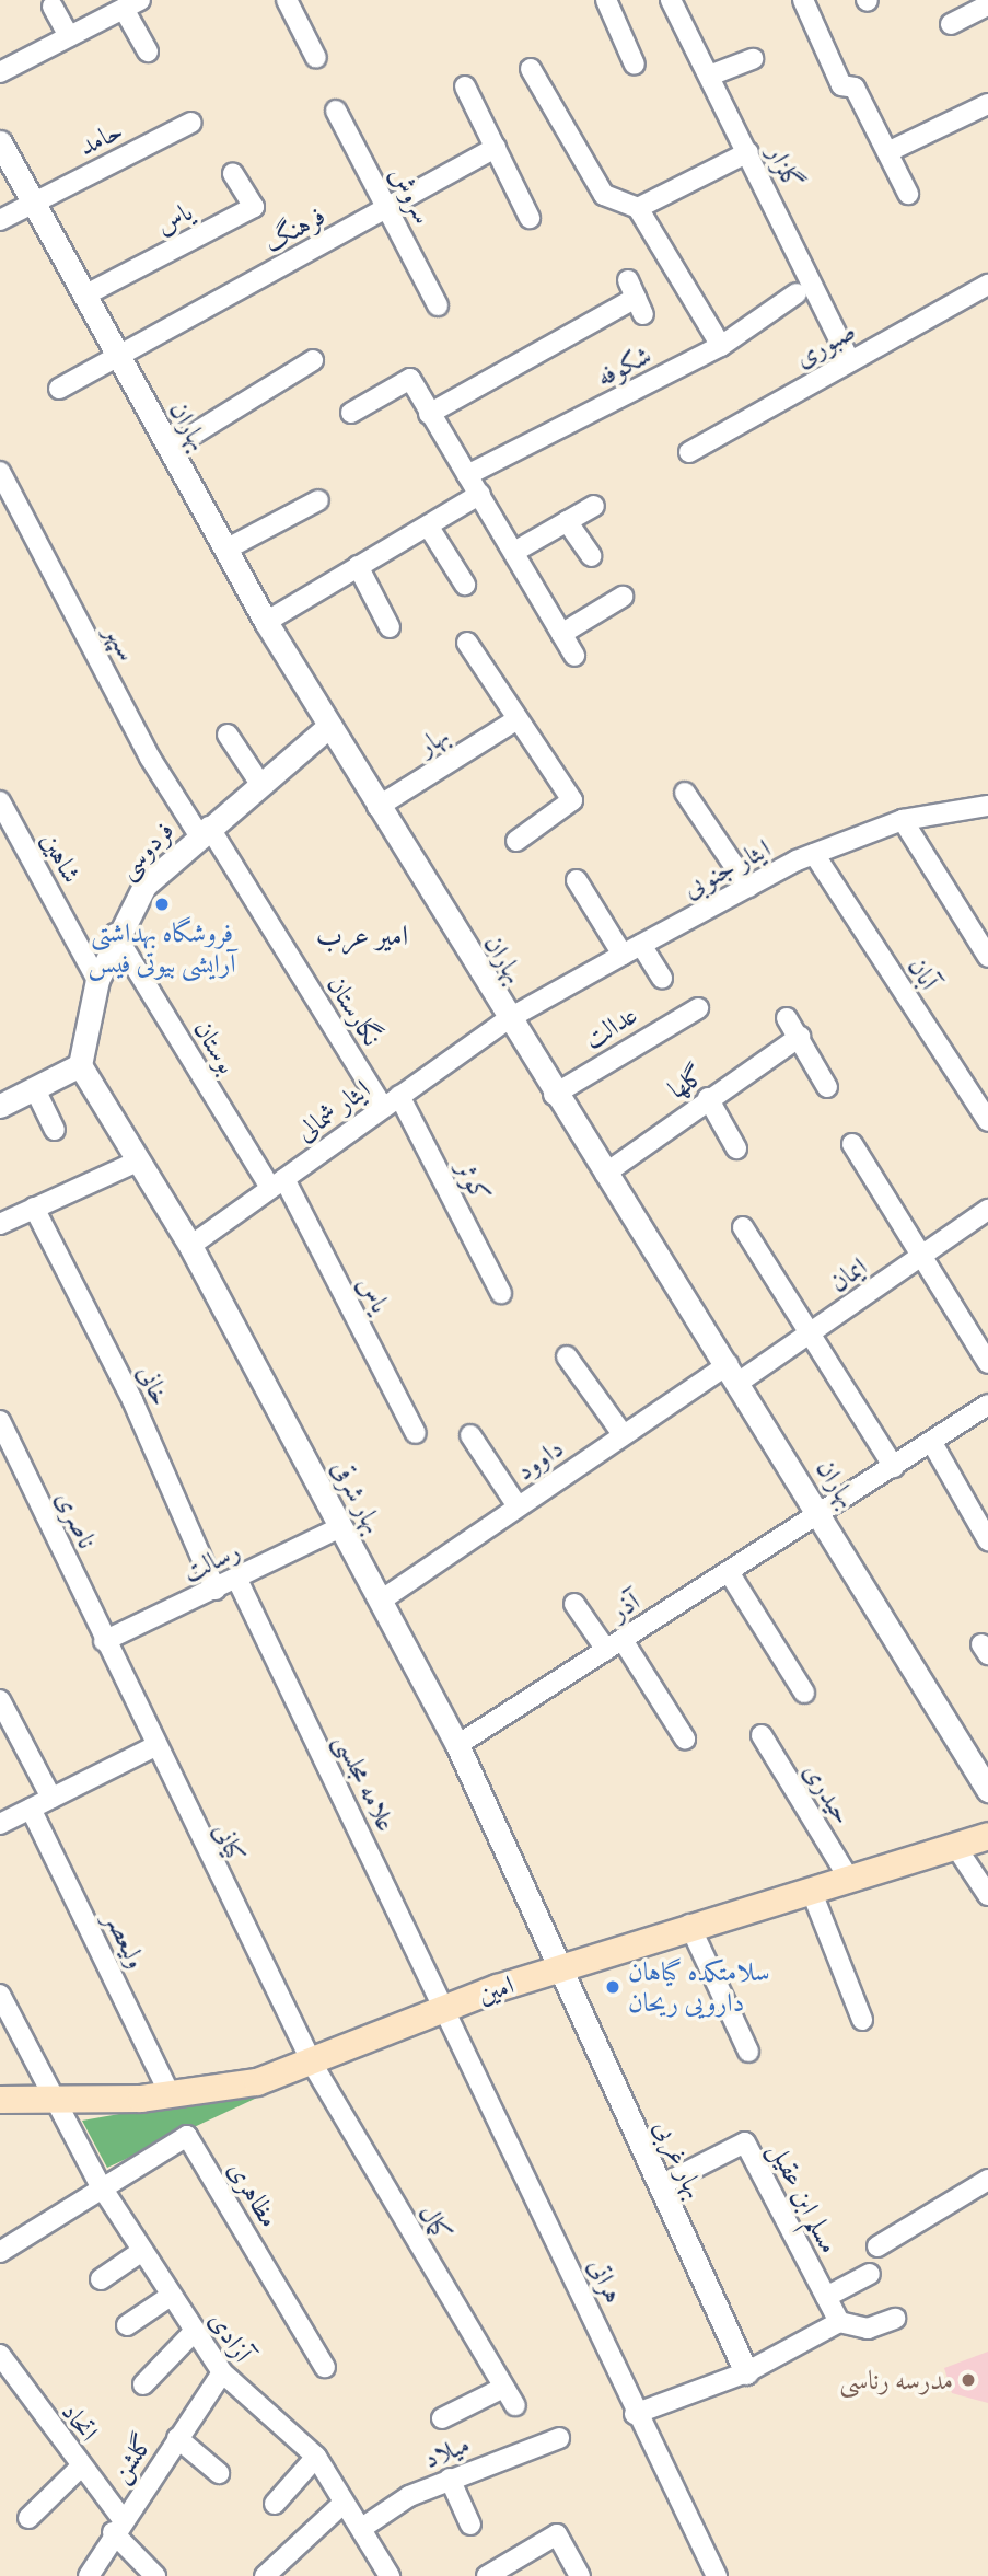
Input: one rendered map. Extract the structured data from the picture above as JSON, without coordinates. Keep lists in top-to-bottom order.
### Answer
{
  "streets": {
    "main road": ["امین"],
    "street": [
      "حامد",
      "گلزار",
      "سروش",
      "یاس",
      "فرهنگ",
      "صبوری",
      "شکوفه",
      "بهاران",
      "سپهر",
      "بهار",
      "فردوسی",
      "شاهین",
      "ایثار جنوبی",
      "آبان",
      "نگارستان",
      "عدالت",
      "بوستان",
      "گلها",
      "ایثار شمالی",
      "کوثر",
      "ایمان",
      "خانی",
      "داوود",
      "بهار شرقی",
      "ناصری",
      "رسالت",
      "آذر",
      "علامه مجلسی",
      "حیدری",
      "کیانی",
      "ولیعصر",
      "بهار غربی",
      "مظاهری",
      "مسلم ابن عقیل",
      "کمال",
      "هراتی",
      "آزادی",
      "اتحاد",
      "میلاد",
      "گلشن"
    ]
  },
  "crossings": [
    ["حامد", "بهاران"],
    ["گلزار", "صبوری"],
    ["سروش", "فرهنگ"],
    ["یاس", "بهاران"],
    ["یاس", "بوستان"],
    ["یاس", "ایثار شمالی"],
    ["فرهنگ", "بهاران"],
    ["بهاران", "بهار"],
    ["بهاران", "فردوسی"],
    ["بهاران", "ایثار جنوبی"],
    ["بهاران", "عدالت"],
    ["بهاران", "گلها"],
    ["بهاران", "ایثار شمالی"],
    ["بهاران", "ایمان"],
    ["بهاران", "داوود"],
    ["بهاران", "آذر"],
    ["سپهر", "فردوسی"],
    ["سپهر", "نگارستان"],
    ["فردوسی", "شاهین"],
    ["فردوسی", "نگارستان"],
    ["فردوسی", "بوستان"],
    ["فردوسی", "بهار شرقی"],
    ["ایثار جنوبی", "آبان"],
    ["ایثار جنوبی", "ایثار شمالی"],
    ["نگارستان", "ایثار شمالی"],
    ["نگارستان", "کوثر"],
    ["بوستان", "ایثار شمالی"],
    ["ایثار شمالی", "کوثر"],
    ["ایثار شمالی", "بهار شرقی"],
    ["ایمان", "داوود"],
    ["خانی", "رسالت"],
    ["داوود", "بهار شرقی"],
    ["بهار شرقی", "رسالت"],
    ["بهار شرقی", "آذر"],
    ["بهار شرقی", "امین"],
    ["بهار شرقی", "بهار غربی"],
    ["ناصری", "رسالت"],
    ["ناصری", "کیانی"],
    ["رسالت", "علامه مجلسی"],
    ["رسالت", "کیانی"],
    ["علامه مجلسی", "امین"],
    ["علامه مجلسی", "هراتی"],
    ["حیدری", "امین"],
    ["کیانی", "امین"],
    ["کیانی", "کمال"],
    ["ولیعصر", "امین"],
    ["امین", "بهار غربی"],
    ["امین", "کمال"],
    ["امین", "هراتی"],
    ["امین", "آزادی"],
    ["بهار غربی", "مسلم ابن عقیل"],
    ["مظاهری", "آزادی"],
    ["آزادی", "میلاد"],
    ["آزادی", "گلشن"],
    ["اتحاد", "گلشن"]
  ],
  "districts": ["امیر عرب"],
  "places": ["فروشگاه بهداشتی آرایشی بیوتی فیس", "سلامتکده گیاهان دارویی ریحان", "مدرسه رناسی"]
}
